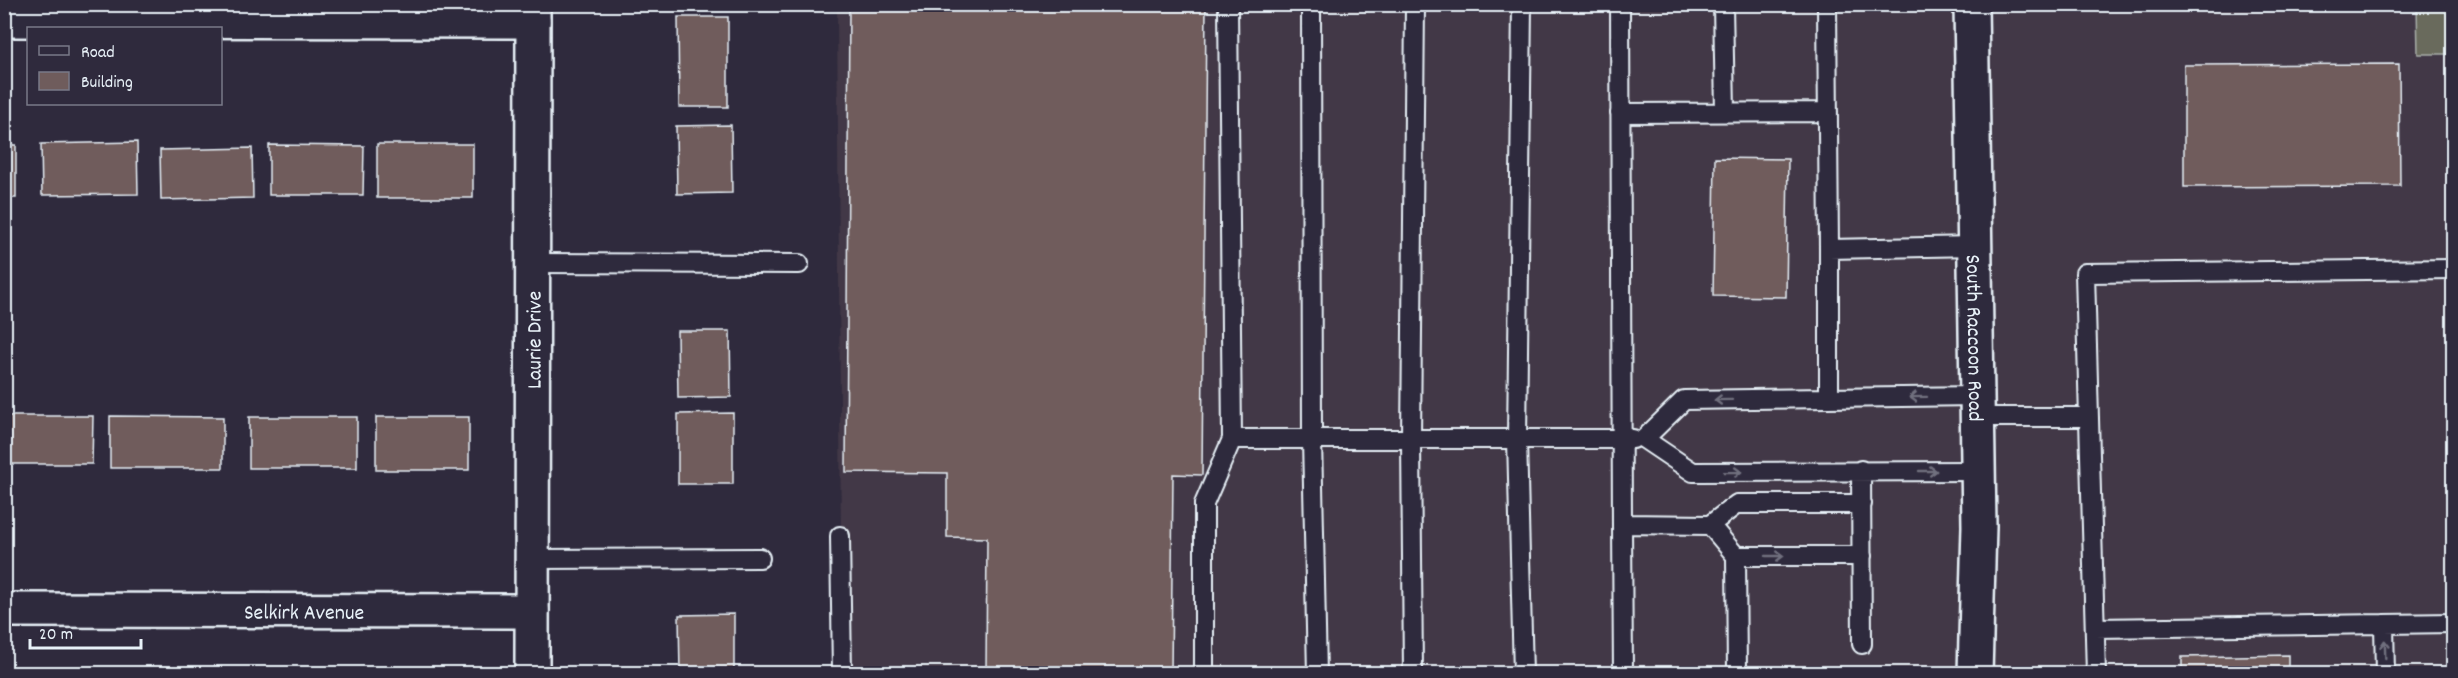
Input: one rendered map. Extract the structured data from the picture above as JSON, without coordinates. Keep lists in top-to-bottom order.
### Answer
{
  "streets": {
    "street": ["Laurie Drive", "South Raccoon Road", "Selkirk Avenue"]
  },
  "crossings": [
    ["Laurie Drive", "Selkirk Avenue"]
  ],
  "legend": ["Road", "Building"],
  "scale_bar": "20 m"
}
